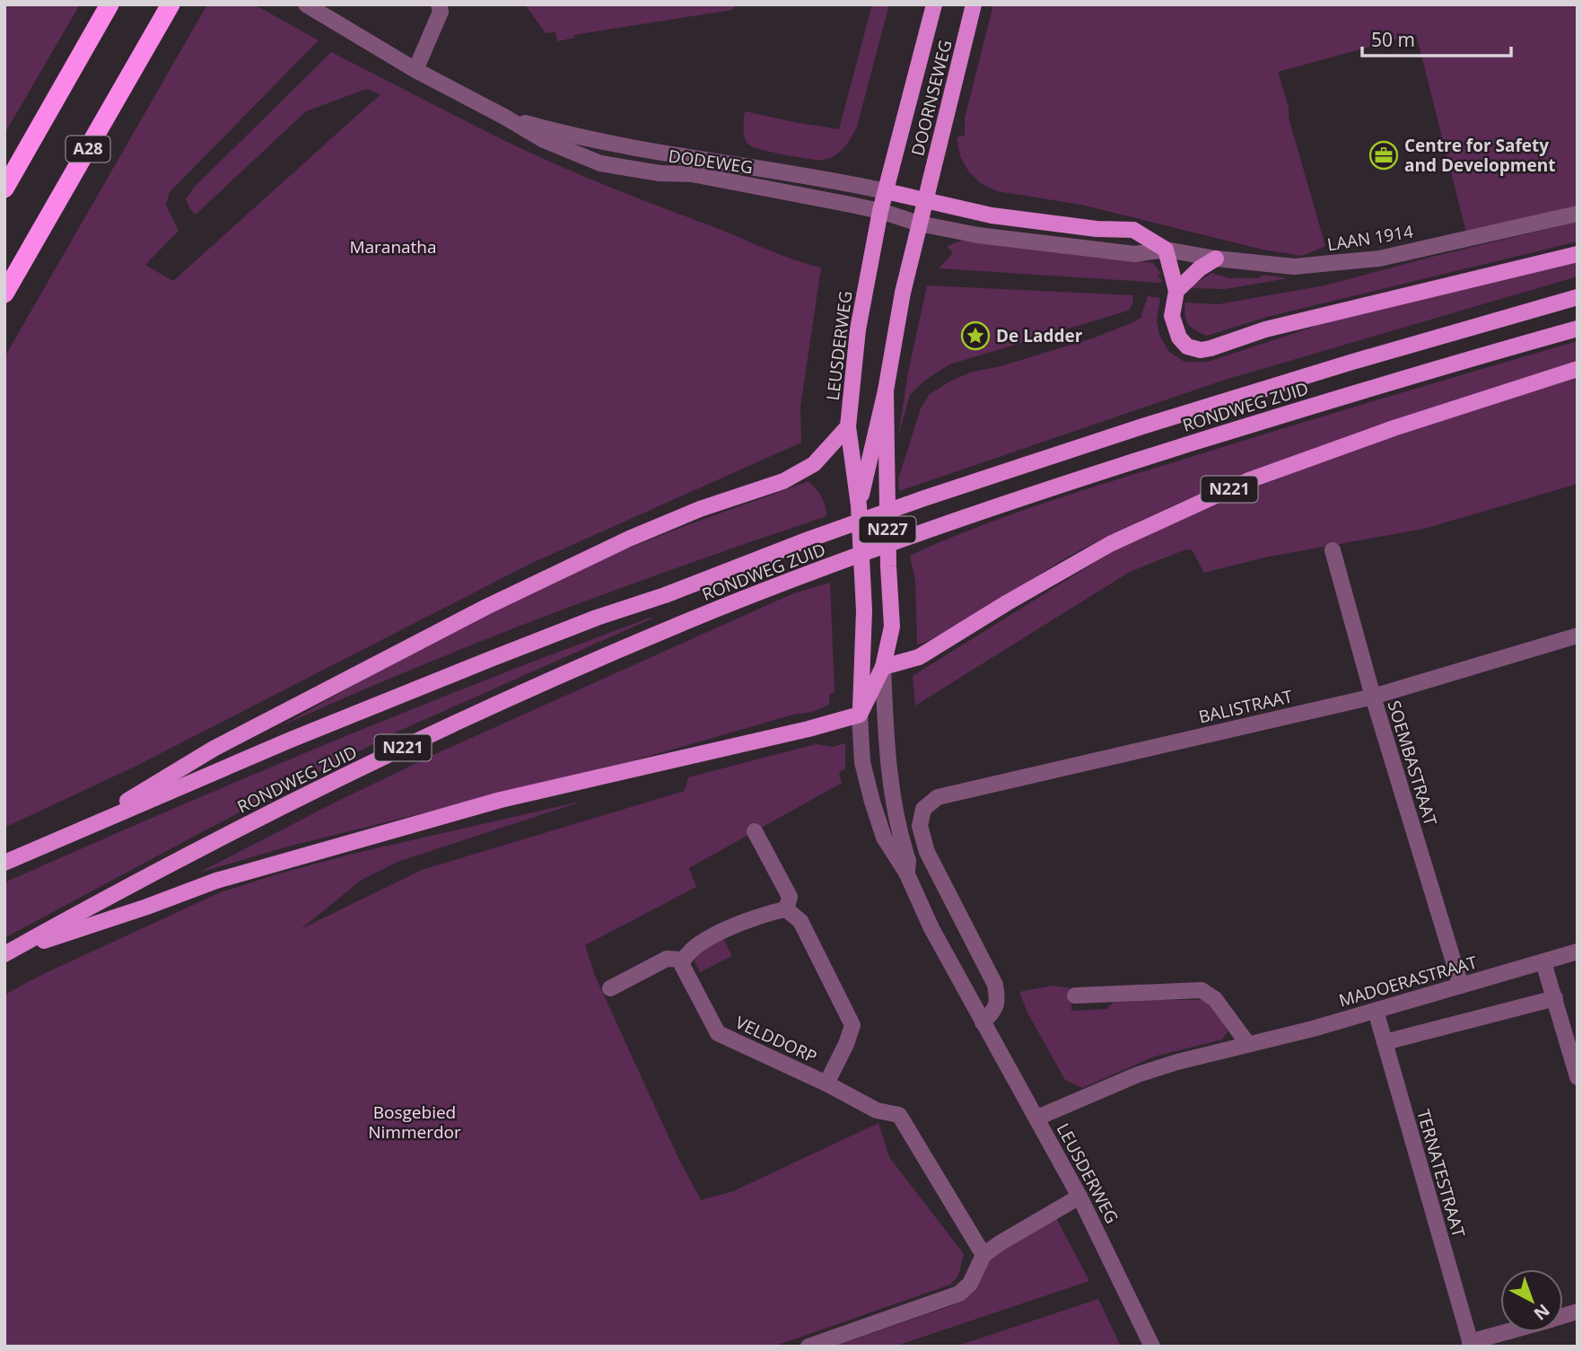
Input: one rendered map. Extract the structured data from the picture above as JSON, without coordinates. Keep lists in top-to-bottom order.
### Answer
{
  "streets": {
    "highway": ["A28"],
    "main road": [
      "DOORNSEWEG",
      "DODEWEG",
      "LAAN 1914",
      "LEUSDERWEG",
      "RONDWEG ZUID",
      "N221",
      "N227"
    ],
    "street": [
      "BALISTRAAT",
      "SOEMBASTRAAT",
      "MADOERASTRAAT",
      "VELDDORP",
      "TERNATESTRAAT"
    ]
  },
  "crossings": [
    ["DOORNSEWEG", "DODEWEG"],
    ["DOORNSEWEG", "LAAN 1914"],
    ["DOORNSEWEG", "LEUSDERWEG"],
    ["DODEWEG", "LAAN 1914"],
    ["DODEWEG", "LEUSDERWEG"],
    ["LAAN 1914", "LEUSDERWEG"],
    ["LEUSDERWEG", "N221"],
    ["LEUSDERWEG", "BALISTRAAT"],
    ["LEUSDERWEG", "MADOERASTRAAT"],
    ["RONDWEG ZUID", "N221"],
    ["BALISTRAAT", "SOEMBASTRAAT"],
    ["SOEMBASTRAAT", "MADOERASTRAAT"],
    ["MADOERASTRAAT", "TERNATESTRAAT"]
  ],
  "parks": ["Maranatha", "Bosgebied Nimmerdor"],
  "places": {
    "office": ["Centre for Safety and Development"],
    "place": ["De Ladder"]
  },
  "scale_bar": "50 m",
  "north": "bottom right"
}
